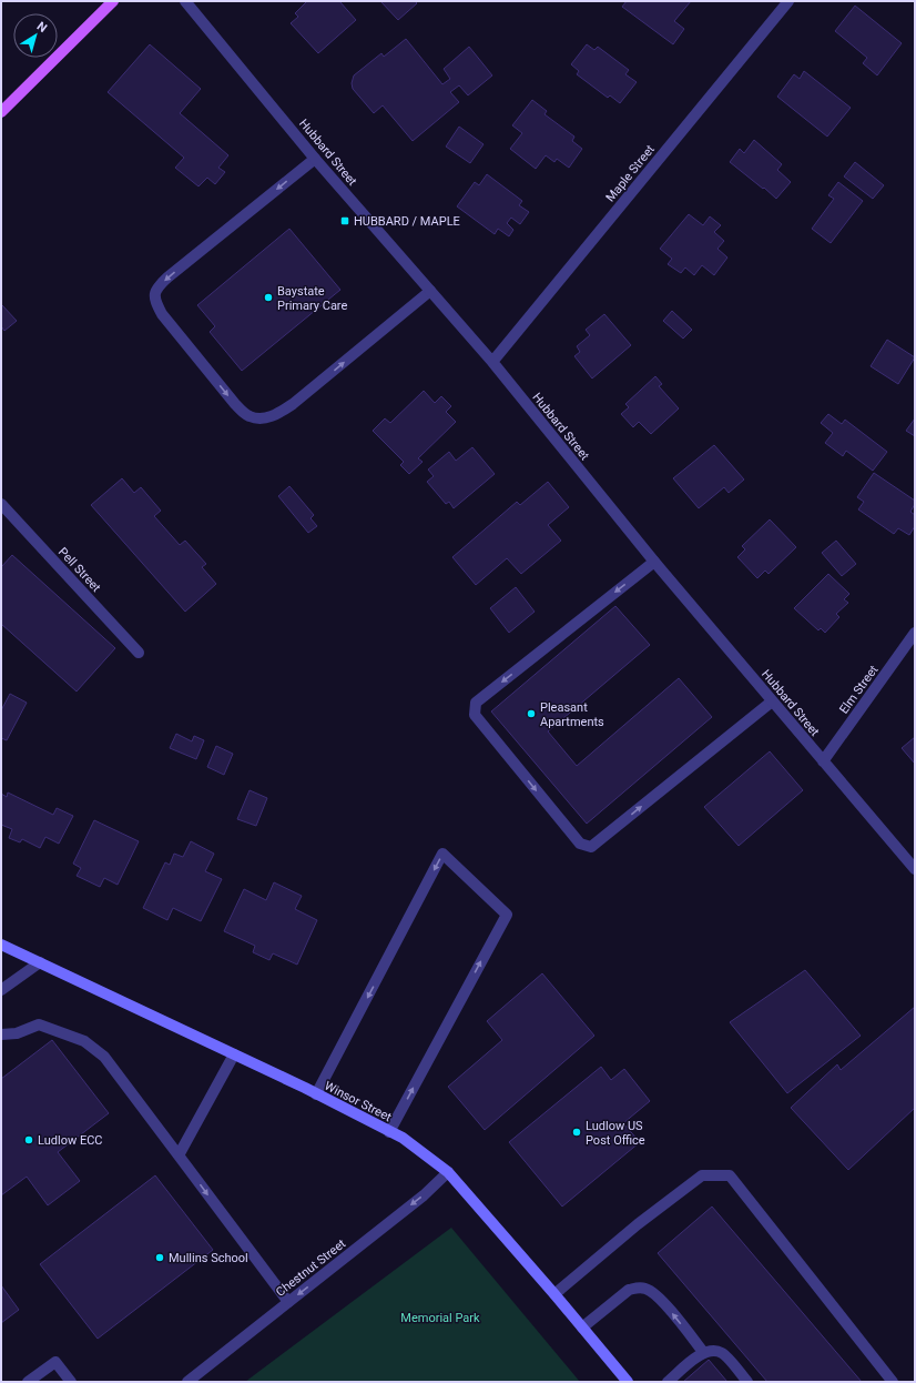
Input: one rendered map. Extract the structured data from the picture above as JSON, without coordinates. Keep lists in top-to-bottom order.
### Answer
{
  "streets": {
    "street": [
      "Hubbard Street",
      "Maple Street",
      "Pell Street",
      "Elm Street",
      "Winsor Street",
      "Chestnut Street"
    ]
  },
  "crossings": [
    ["Hubbard Street", "Maple Street"],
    ["Hubbard Street", "Elm Street"],
    ["Winsor Street", "Chestnut Street"]
  ],
  "one_way": ["Chestnut Street"],
  "parks": ["Memorial Park"],
  "places": {
    "transit": ["HUBBARD / MAPLE"],
    "other": [
      "Baystate Primary Care",
      "Pleasant Apartments",
      "Ludlow US Post Office",
      "Ludlow ECC",
      "Mullins School"
    ]
  },
  "north": "top right"
}
